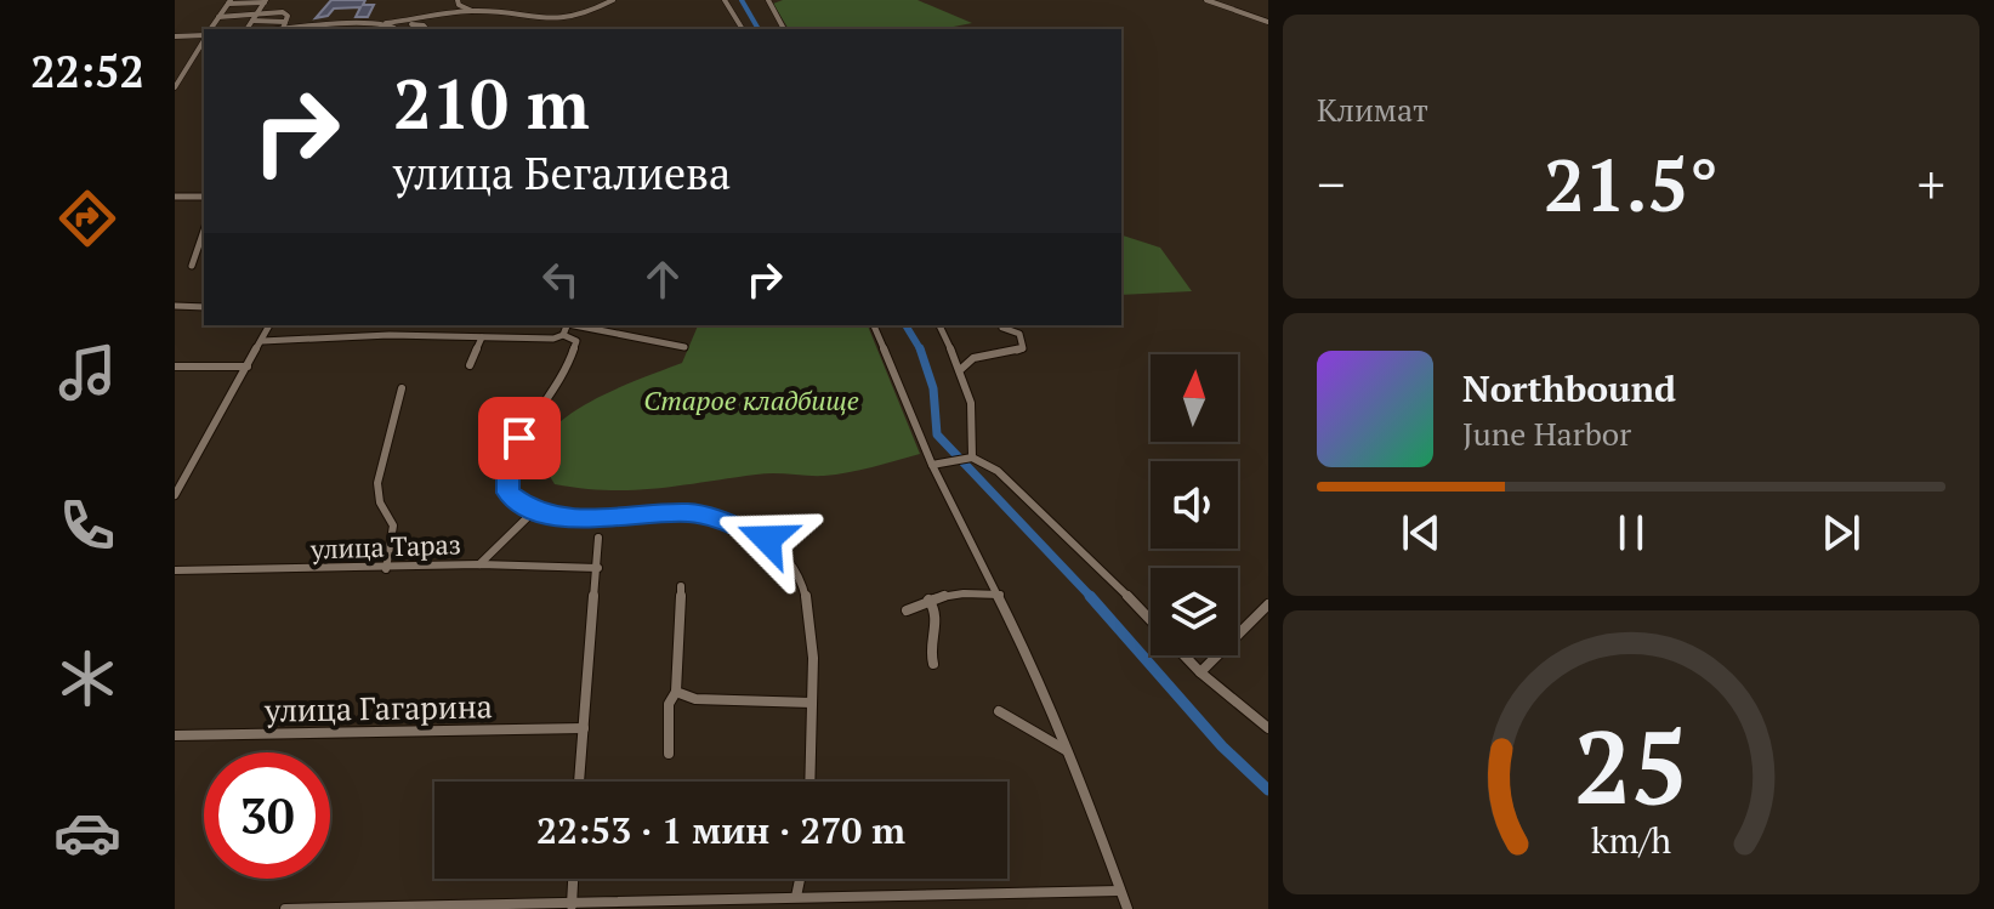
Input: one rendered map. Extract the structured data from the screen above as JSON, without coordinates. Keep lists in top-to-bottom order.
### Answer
{
  "streets": {
    "street": ["улица Тараз", "улица Гагарина"]
  },
  "parks": ["Старое кладбище"],
  "north": "top",
  "page": {
    "tabs": "22:52",
    "tile": "Климат",
    "turn": ["210 m", "улица Бегалиева"],
    "heat": ["−", "21.5°", "+"],
    "song": ["Northbound", "June Harbor"],
    "limit": "30",
    "trip": "22:53 · 1 мин · 270 m",
    "gauge": ["25", "km/h"]
  }
}
